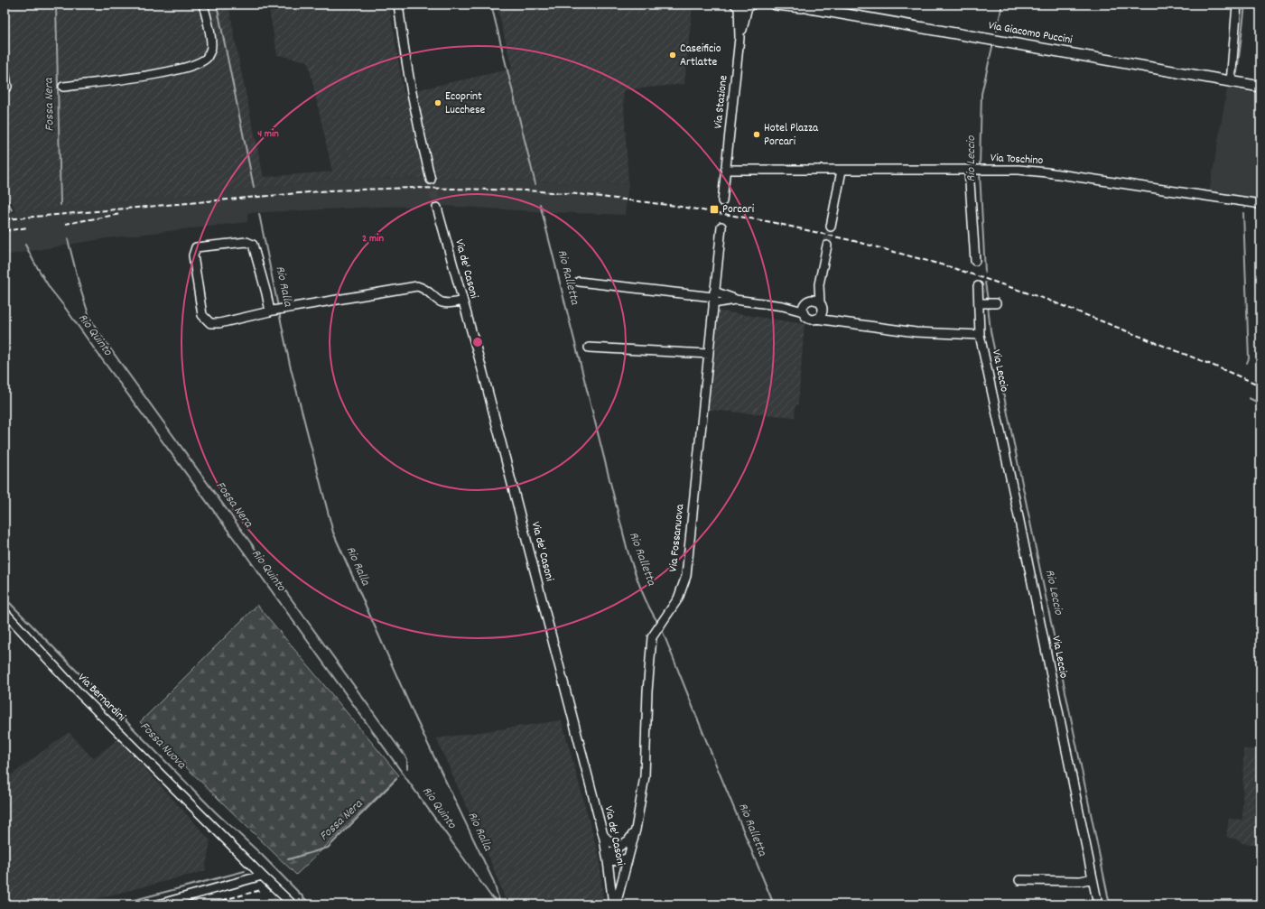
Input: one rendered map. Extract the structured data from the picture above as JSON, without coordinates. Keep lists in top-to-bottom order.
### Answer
{
  "streets": {
    "main road": ["Via Giacomo Puccini"],
    "street": [
      "Via Stazione",
      "Via Toschino",
      "Via de' Casoni",
      "Via Leccio",
      "Via Fossanuova",
      "Via Bernardini"
    ]
  },
  "crossings": [
    ["Via Stazione", "Via Toschino"],
    ["Via de' Casoni", "Via Fossanuova"]
  ],
  "water": [
    "Fossa Nera",
    "Rio Leccio",
    "Rio Ralletta",
    "Rio Ralla",
    "Rio Quinto",
    "Fossa Nuova"
  ],
  "places": {
    "other": ["Caseificio Artlatte", "Ecoprint Lucchese", "Hotel Plazza Porcari"],
    "transit": ["Porcari"]
  },
  "rings": ["4 min", "2 min"]
}
